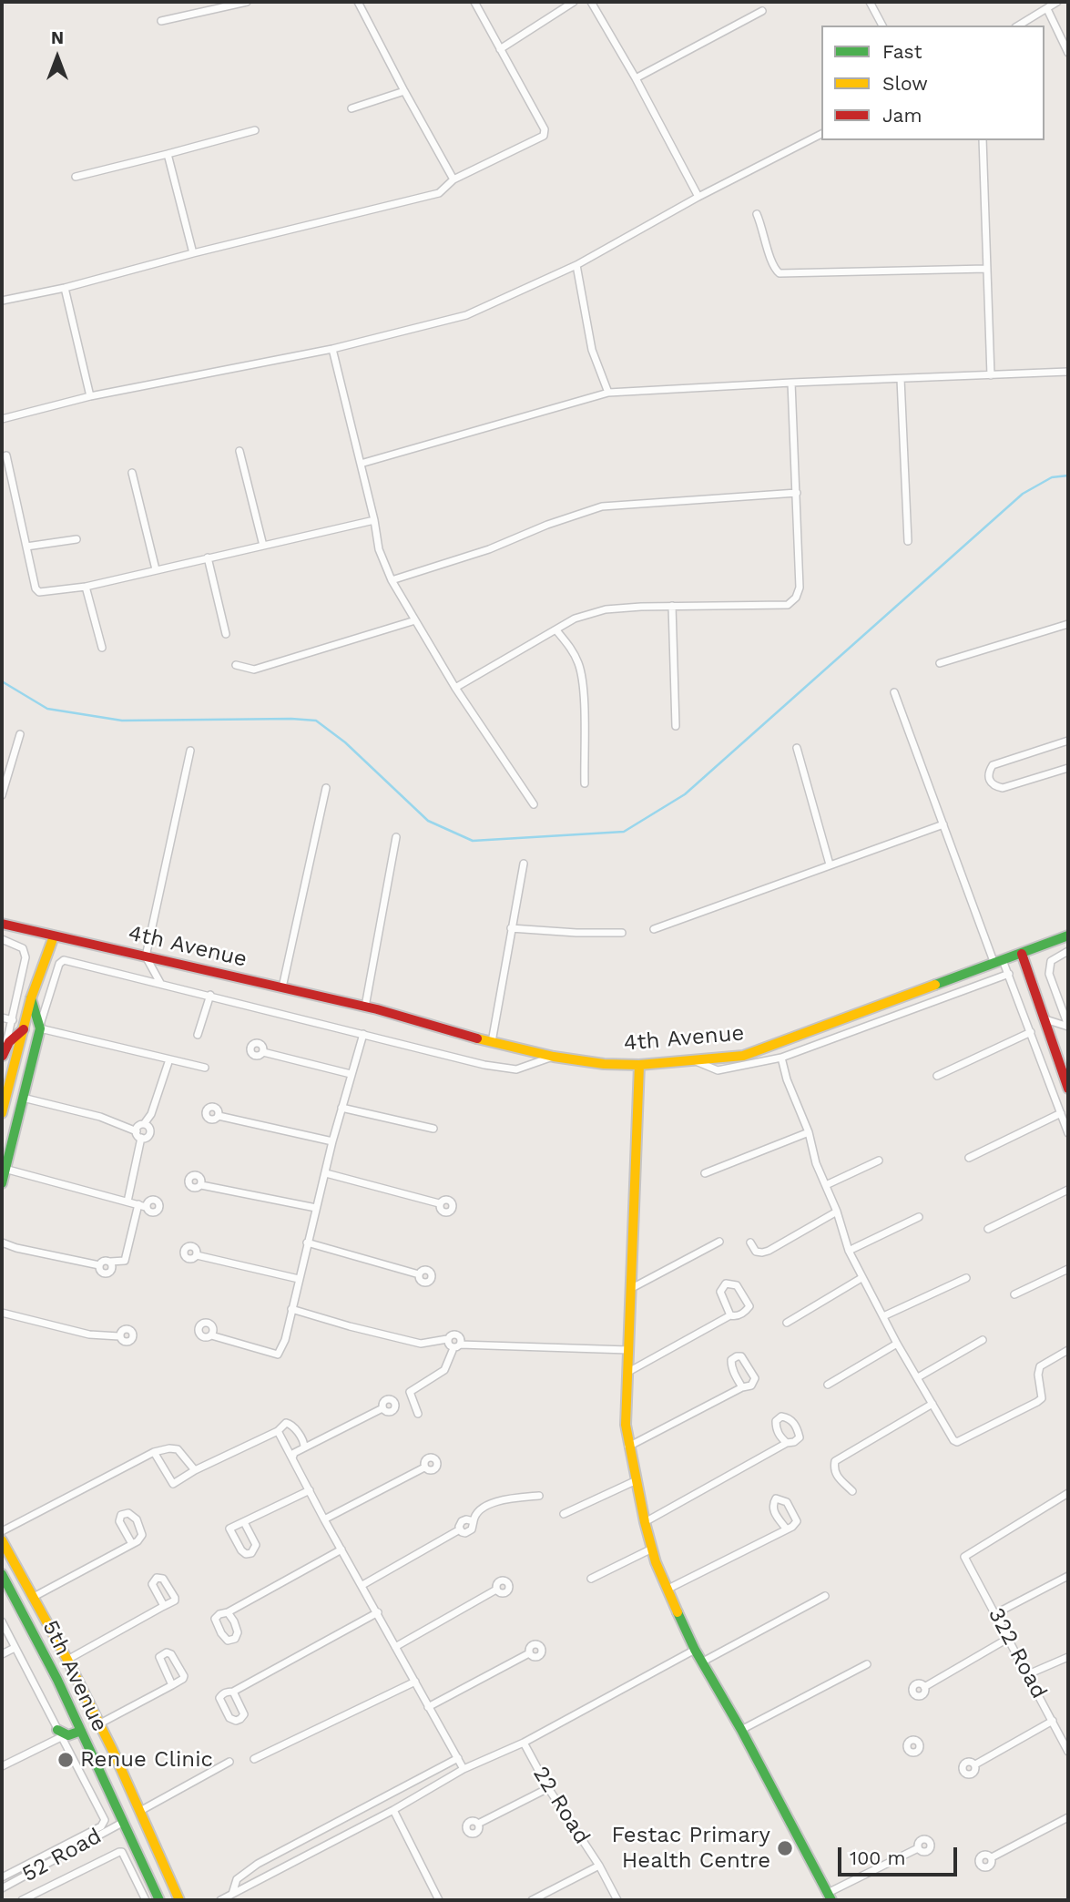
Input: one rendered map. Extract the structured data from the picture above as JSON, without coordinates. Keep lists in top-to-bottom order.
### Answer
{
  "streets": {
    "street": [
      "4th Avenue",
      "322 Road",
      "5th Avenue",
      "22 Road",
      "52 Road"
    ]
  },
  "crossings": [
    ["5th Avenue", "52 Road"]
  ],
  "places": ["Renue Clinic", "Festac Primary Health Centre"],
  "legend": ["Fast", "Slow", "Jam"],
  "scale_bar": "100 m",
  "north": "top"
}
